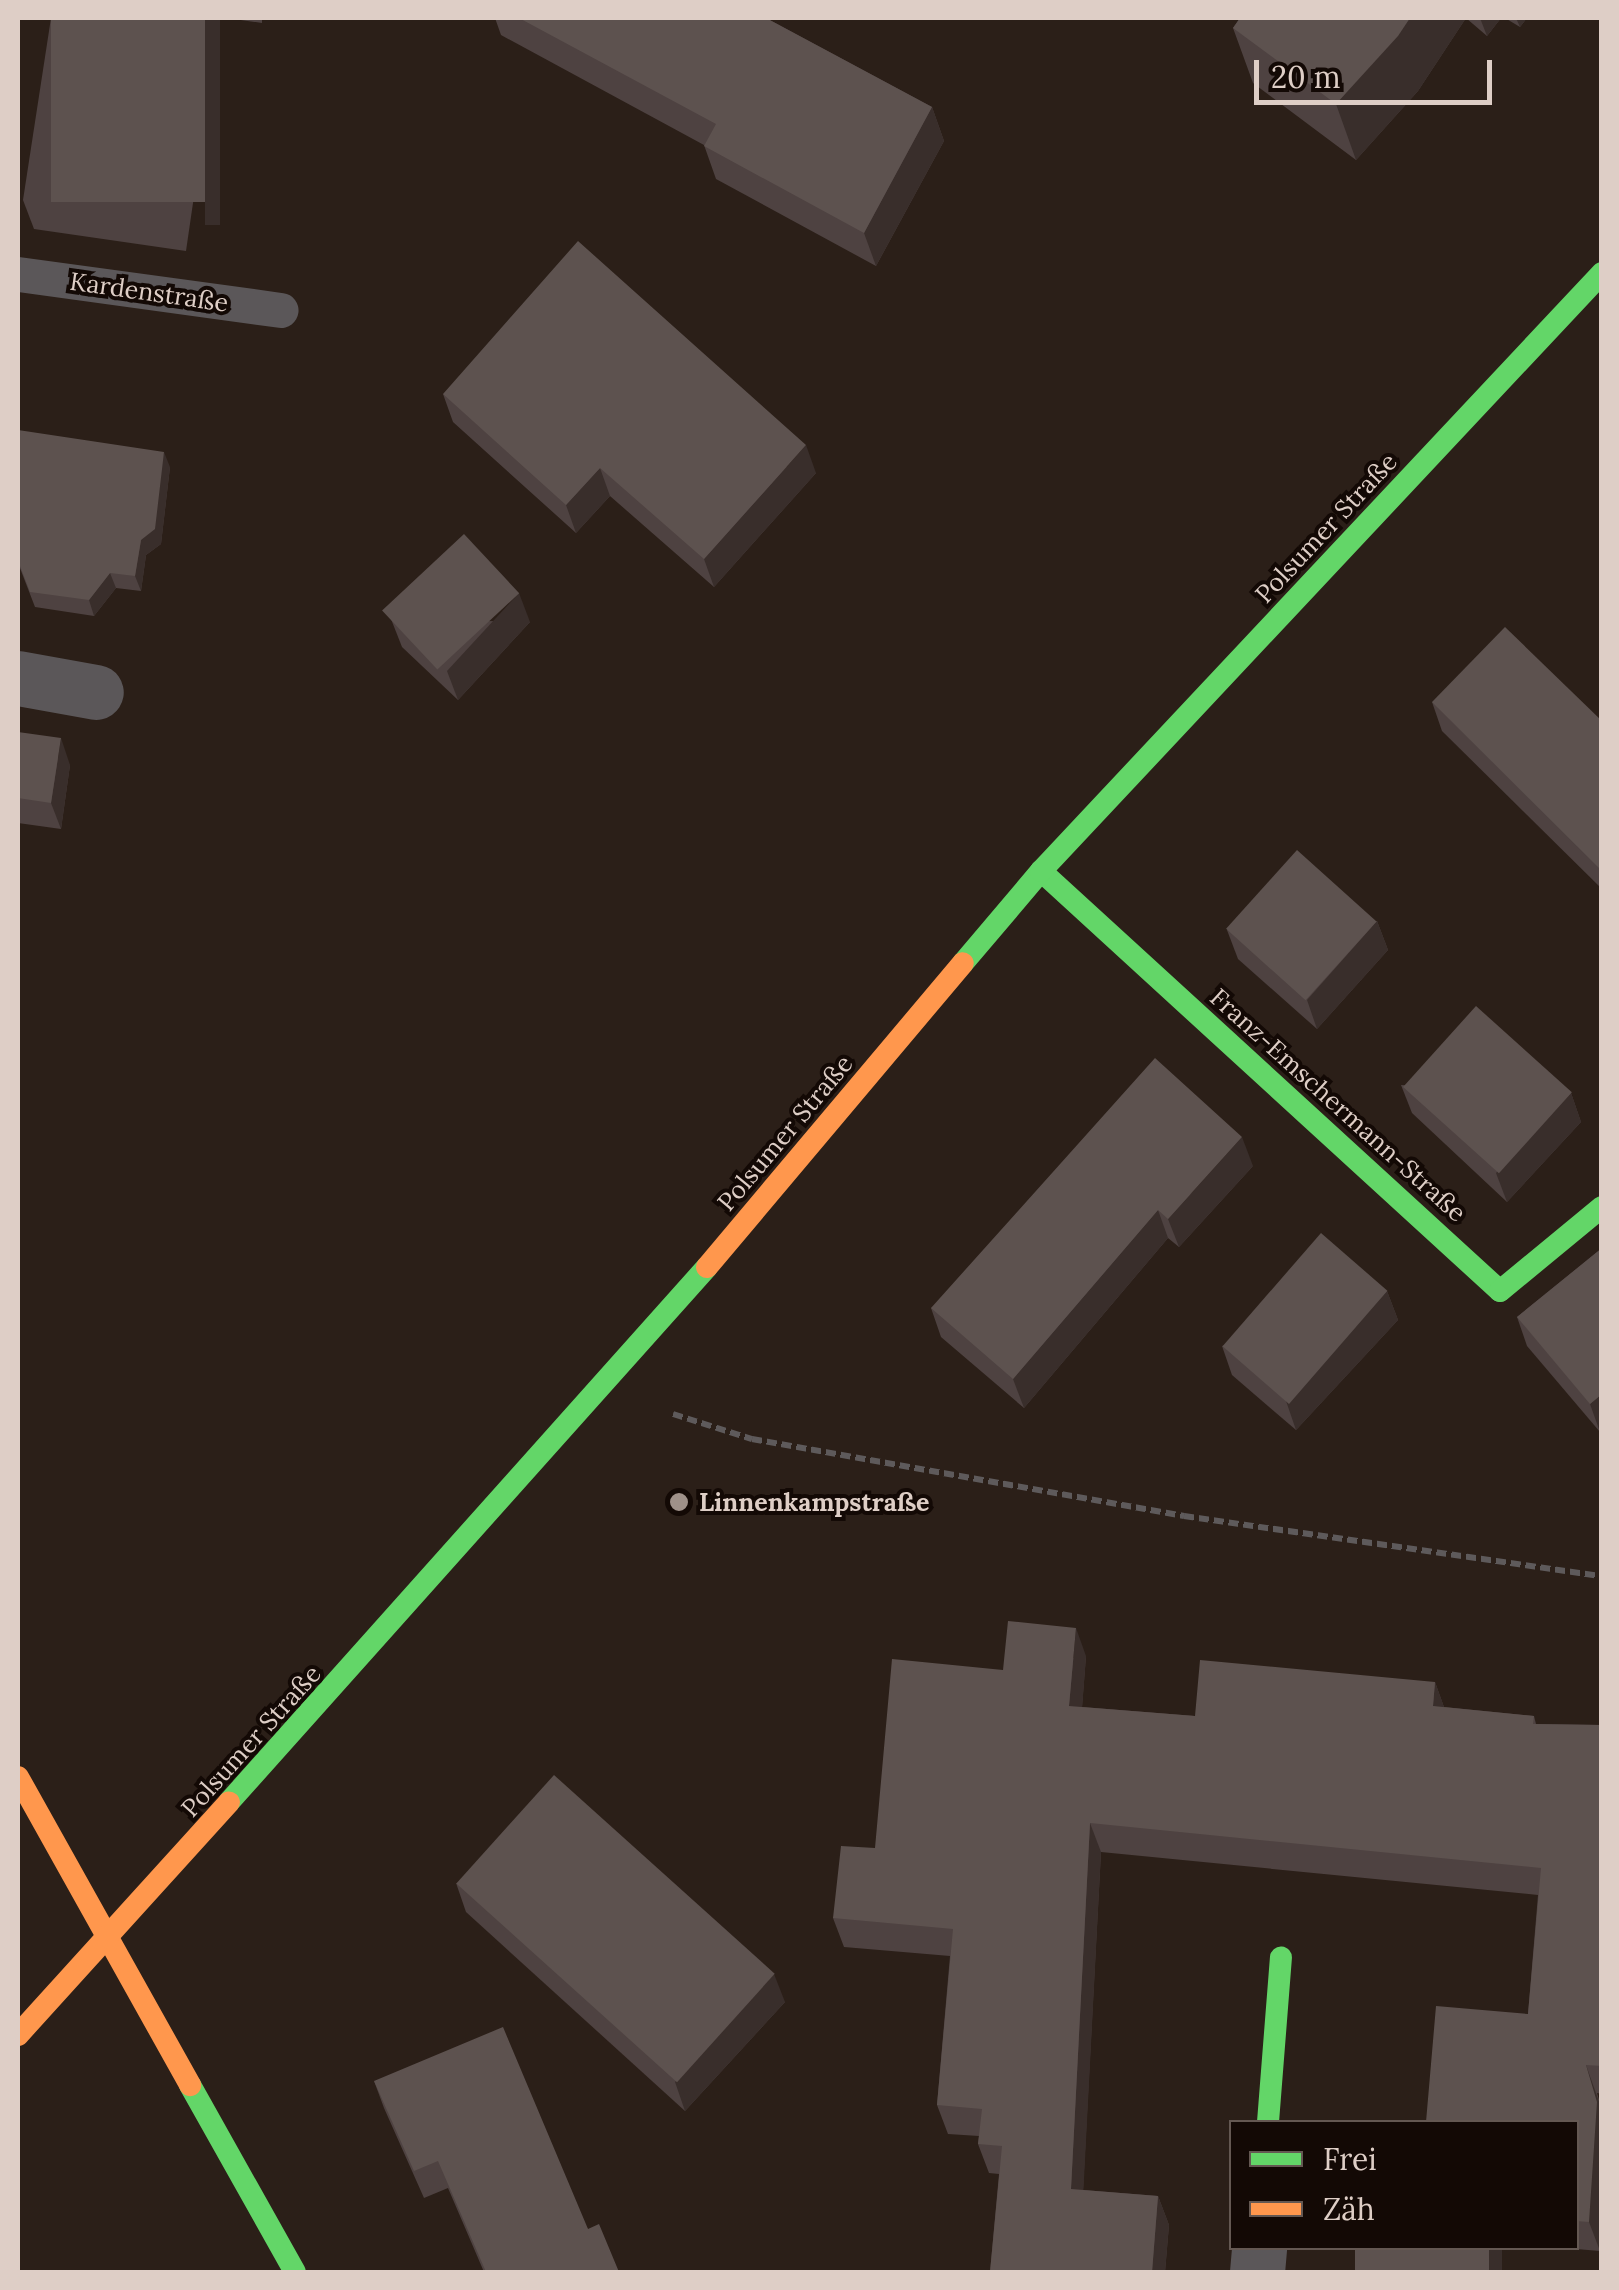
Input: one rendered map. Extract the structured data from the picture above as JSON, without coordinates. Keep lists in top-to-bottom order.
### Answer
{
  "streets": {
    "main road": ["Polsumer Straße", "Franz-Emschermann-Straße"],
    "lane": ["Kardenstraße"]
  },
  "crossings": [
    ["Polsumer Straße", "Franz-Emschermann-Straße"]
  ],
  "places": ["Linnenkampstraße"],
  "legend": ["Frei", "Zäh"],
  "scale_bar": "20 m"
}
